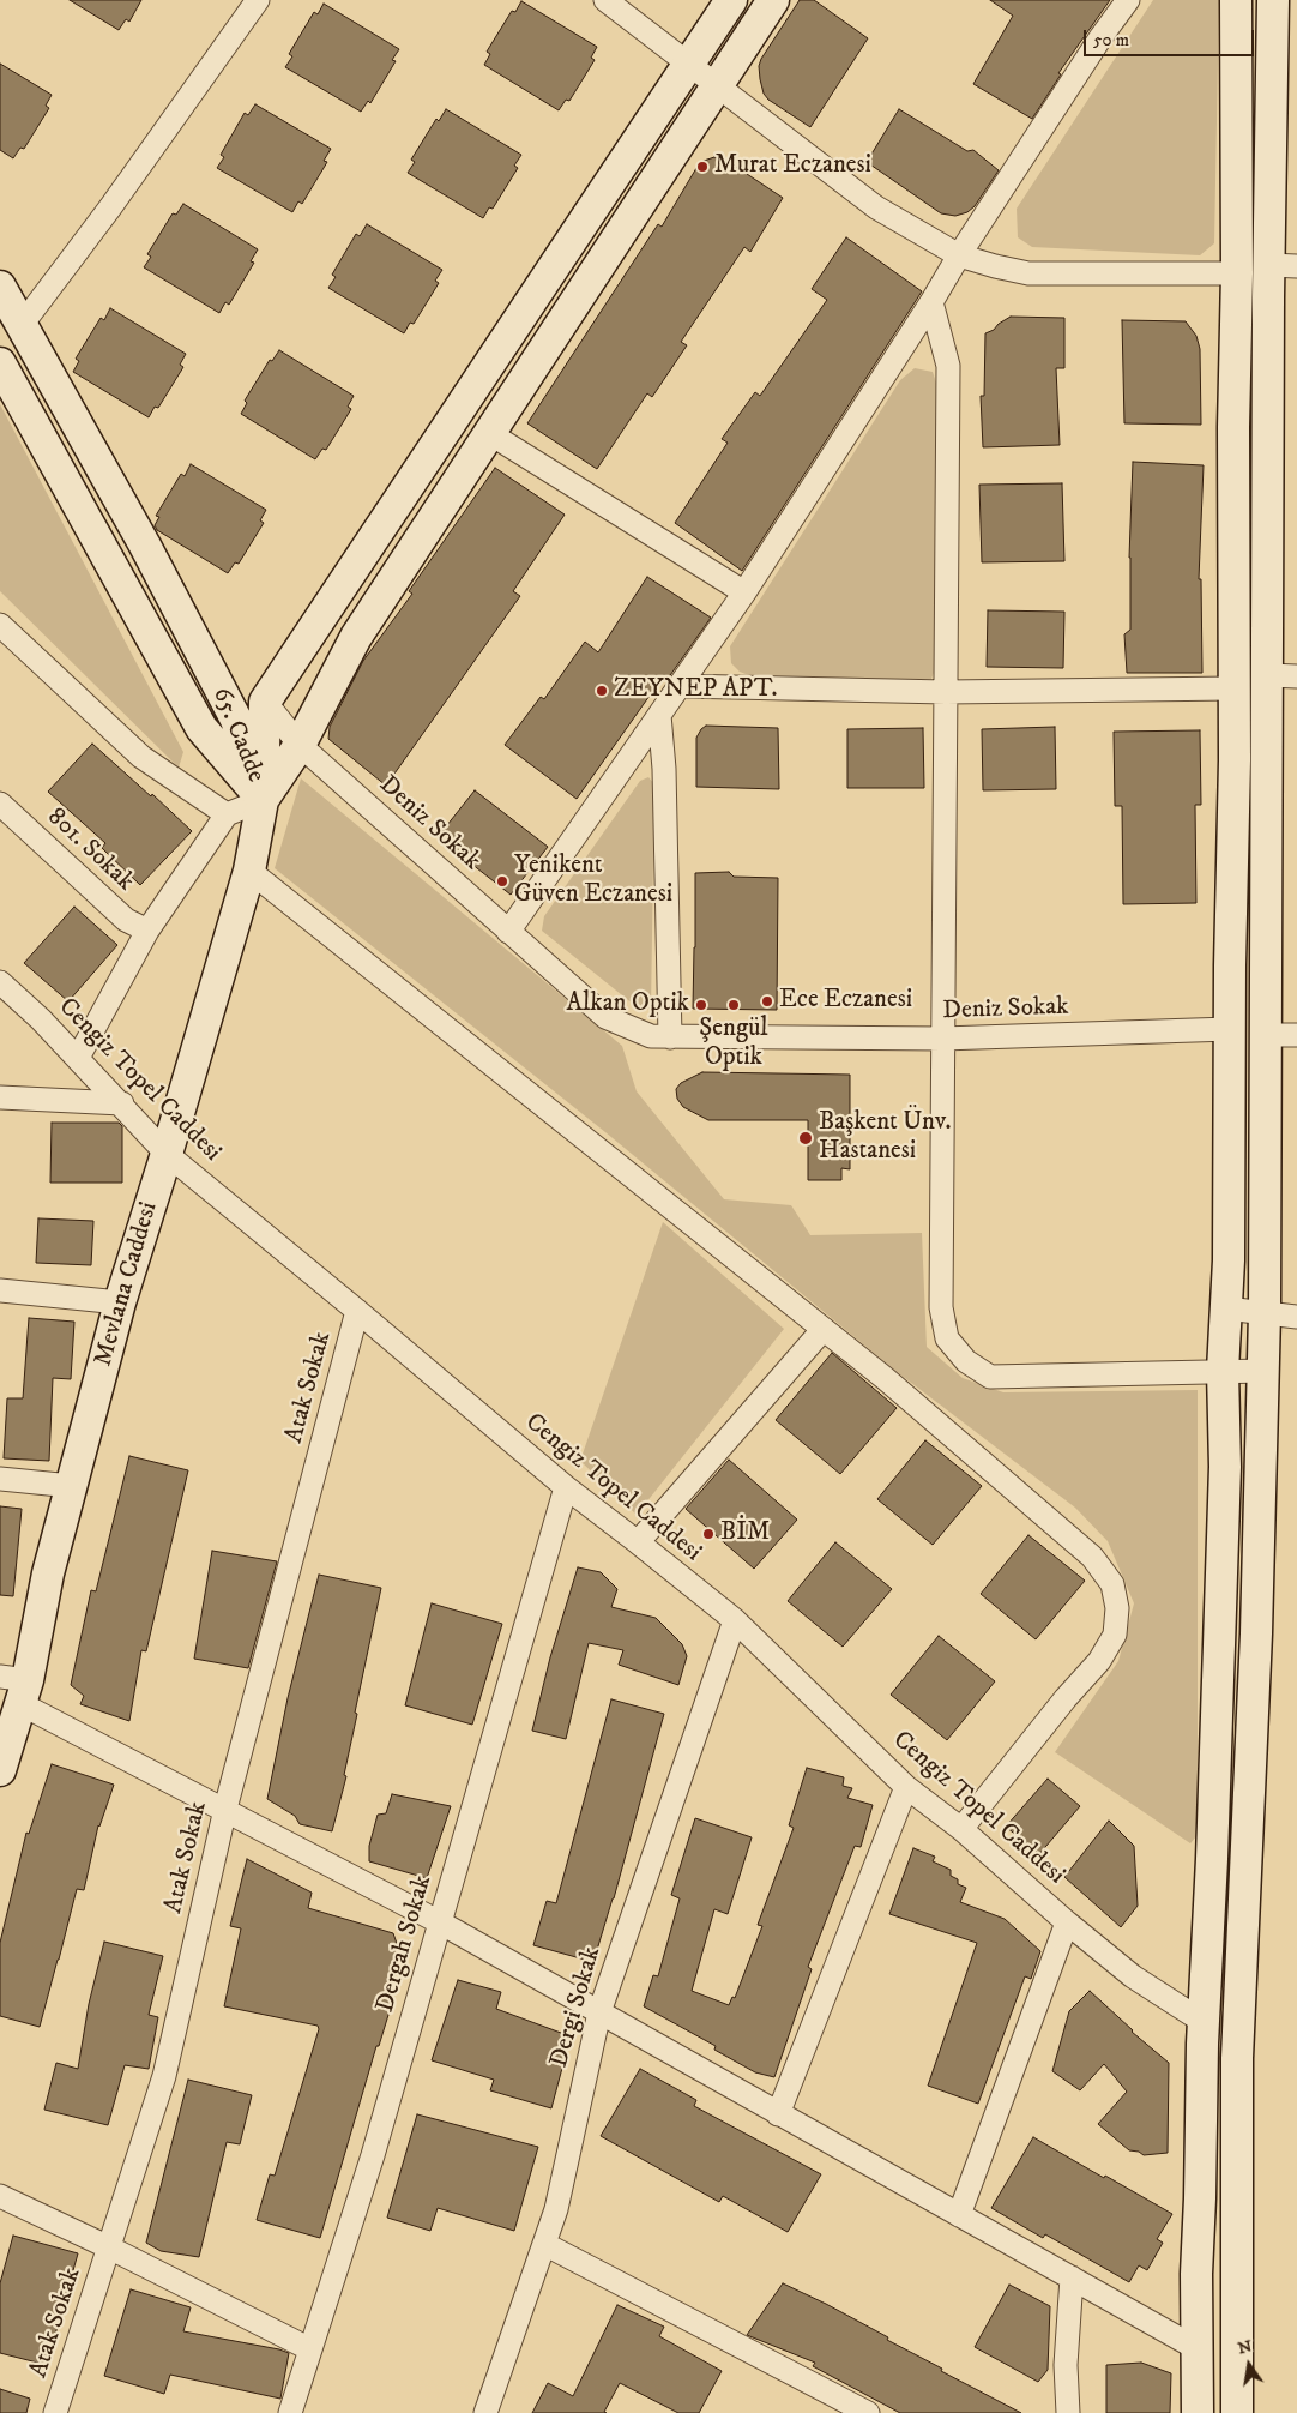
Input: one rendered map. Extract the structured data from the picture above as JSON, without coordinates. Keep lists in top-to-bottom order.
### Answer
{
  "streets": {
    "main road": ["65. Cadde", "Mevlana Caddesi"],
    "street": [
      "Deniz Sokak",
      "801. Sokak",
      "Cengiz Topel Caddesi",
      "Atak Sokak",
      "Dergah Sokak",
      "Dergi Sokak"
    ]
  },
  "crossings": [
    ["65. Cadde", "Mevlana Caddesi"],
    ["Cengiz Topel Caddesi", "Mevlana Caddesi"],
    ["Cengiz Topel Caddesi", "Atak Sokak"],
    ["Cengiz Topel Caddesi", "Dergah Sokak"],
    ["Cengiz Topel Caddesi", "Dergi Sokak"]
  ],
  "places": [
    "Murat Eczanesi",
    "ZEYNEP APT.",
    "Yenikent Güven Eczanesi",
    "Ece Eczanesi",
    "Alkan Optik",
    "Şengül Optik",
    "Başkent Ünv. Hastanesi",
    "BİM"
  ],
  "scale_bar": "50 m",
  "north": "top"
}
